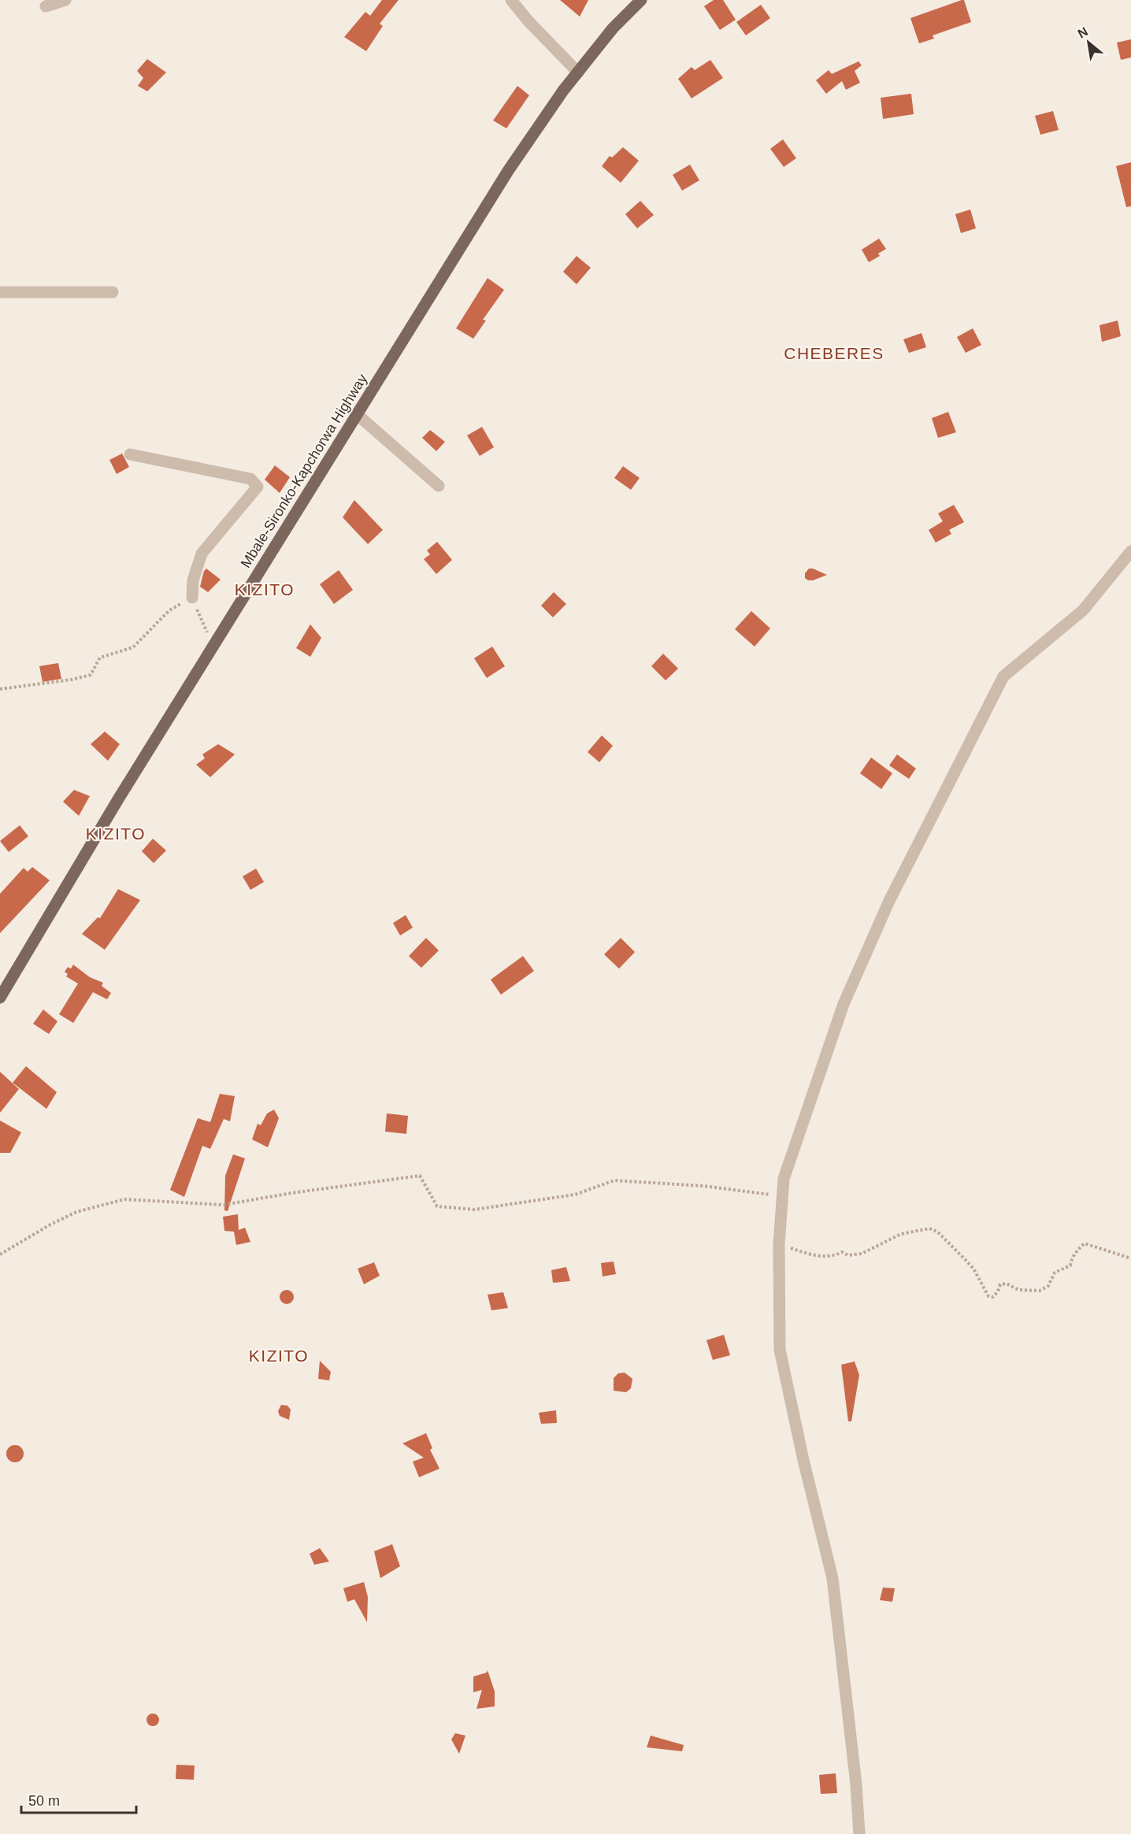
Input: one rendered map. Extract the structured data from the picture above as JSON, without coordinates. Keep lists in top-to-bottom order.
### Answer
{
  "streets": {
    "main road": ["Mbale-Sironko-Kapchorwa Highway"]
  },
  "districts": [
    "CHEBERES",
    "KIZITO",
    "KIZITO",
    "KIZITO"
  ],
  "scale_bar": "50 m",
  "north": "top left"
}
